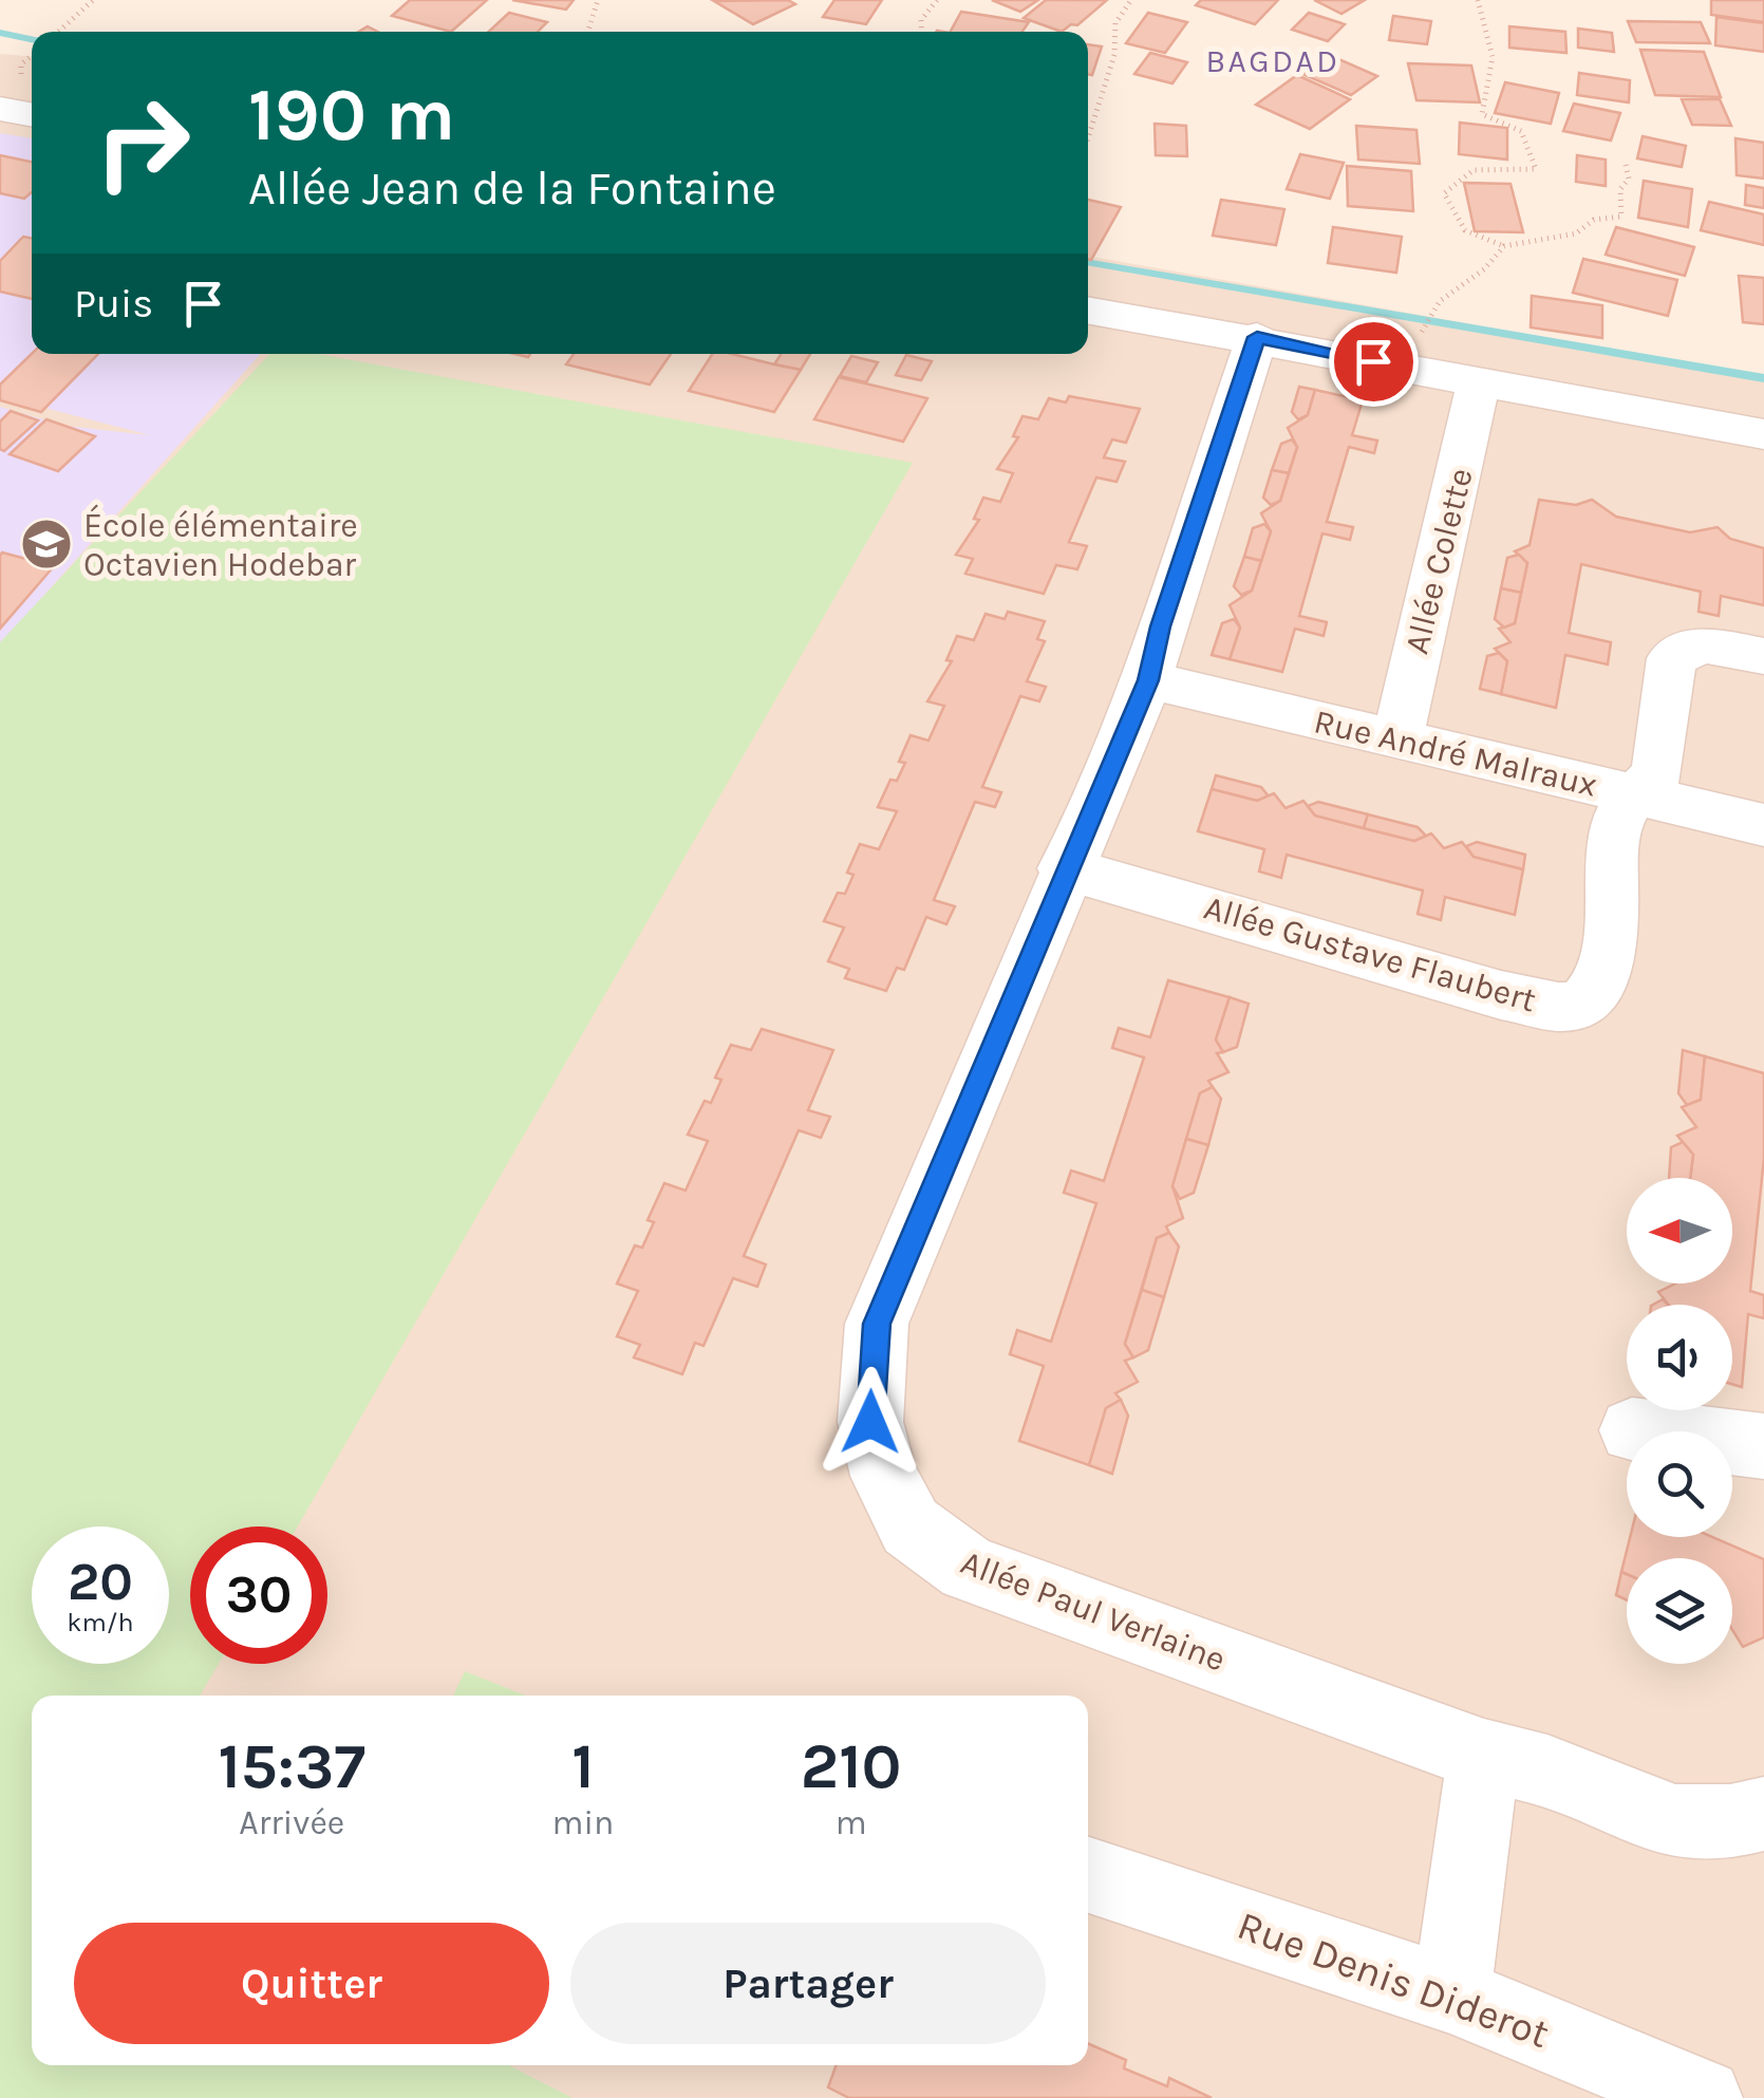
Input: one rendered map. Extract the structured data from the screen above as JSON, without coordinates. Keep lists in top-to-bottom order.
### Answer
{
  "streets": {
    "street": [
      "Allée Colette",
      "Rue André Malraux",
      "Allée Gustave Flaubert",
      "Allée Paul Verlaine",
      "Rue Denis Diderot"
    ]
  },
  "crossings": [
    ["Allée Colette", "Rue André Malraux"],
    ["Rue André Malraux", "Allée Gustave Flaubert"],
    ["Rue André Malraux", "Allée Paul Verlaine"],
    ["Allée Gustave Flaubert", "Allée Paul Verlaine"]
  ],
  "districts": ["BAGDAD"],
  "places": {
    "school or university": ["École élémentaire Octavien Hodebar"]
  },
  "north": "left",
  "page": {
    "turn": ["190 m", "Allée Jean de la Fontaine"],
    "then": "Puis",
    "speed": "20 km/h",
    "limit": "30",
    "eta": [
      "15:37",
      "Arrivée",
      "1",
      "min",
      "210",
      "m"
    ],
    "buttons": ["Quitter", "Partager"]
  }
}
